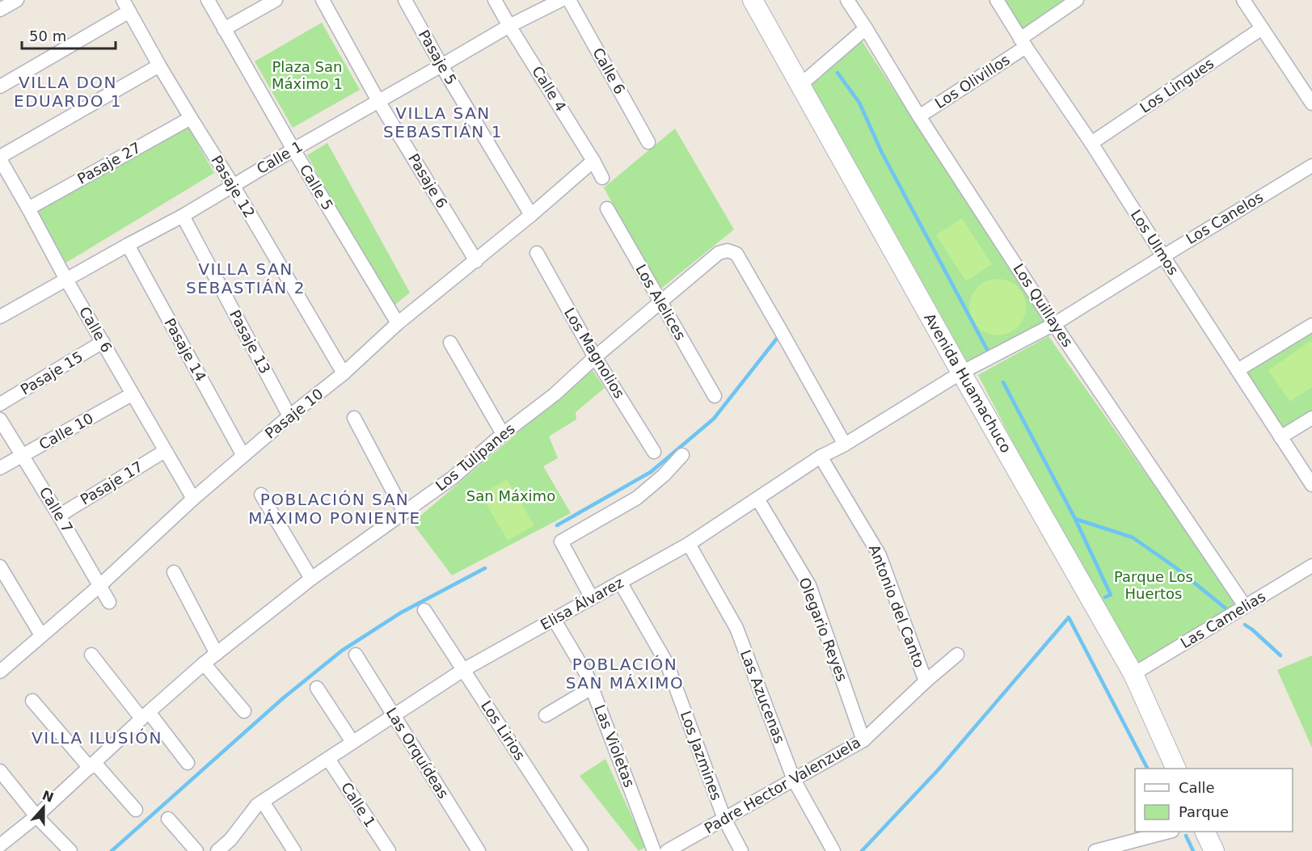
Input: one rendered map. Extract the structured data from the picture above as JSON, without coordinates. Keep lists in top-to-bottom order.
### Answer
{
  "streets": {
    "main road": ["Avenida Huamachuco"],
    "street": [
      "Pasaje 5",
      "Calle 6",
      "Los Olivillos",
      "Los Lingues",
      "Calle 4",
      "Calle 1",
      "Pasaje 27",
      "Pasaje 6",
      "Pasaje 12",
      "Calle 5",
      "Los Canelos",
      "Los Ulmos",
      "Los Alelices",
      "Los Quillayes",
      "Pasaje 13",
      "Pasaje 14",
      "Los Magnolios",
      "Pasaje 15",
      "Pasaje 10",
      "Calle 10",
      "Los Tulipanes",
      "Pasaje 17",
      "Calle 7",
      "Elisa Álvarez",
      "Antonio del Canto",
      "Las Camelias",
      "Olegario Reyes",
      "Las Azucenas",
      "Los Lirios",
      "Las Violetas",
      "Las Orquídeas",
      "Los Jazmines",
      "Padre Hector Valenzuela"
    ]
  },
  "crossings": [
    ["Pasaje 5", "Calle 1"],
    ["Pasaje 5", "Pasaje 10"],
    ["Calle 6", "Calle 1"],
    ["Calle 6", "Pasaje 27"],
    ["Calle 6", "Pasaje 15"],
    ["Calle 6", "Pasaje 10"],
    ["Calle 6", "Calle 10"],
    ["Calle 6", "Pasaje 17"],
    ["Los Olivillos", "Los Ulmos"],
    ["Los Olivillos", "Los Quillayes"],
    ["Los Lingues", "Los Ulmos"],
    ["Calle 4", "Calle 1"],
    ["Calle 4", "Pasaje 10"],
    ["Calle 1", "Pasaje 6"],
    ["Calle 1", "Pasaje 12"],
    ["Calle 1", "Calle 5"],
    ["Calle 1", "Pasaje 13"],
    ["Calle 1", "Pasaje 14"],
    ["Calle 1", "Elisa Álvarez"],
    ["Pasaje 27", "Pasaje 12"],
    ["Pasaje 6", "Pasaje 10"],
    ["Pasaje 12", "Pasaje 10"],
    ["Calle 5", "Pasaje 10"],
    ["Los Canelos", "Los Ulmos"],
    ["Los Canelos", "Los Quillayes"],
    ["Los Canelos", "Avenida Huamachuco"],
    ["Los Canelos", "Elisa Álvarez"],
    ["Los Alelices", "Los Tulipanes"],
    ["Los Quillayes", "Las Camelias"],
    ["Pasaje 13", "Pasaje 10"],
    ["Pasaje 14", "Pasaje 10"],
    ["Los Magnolios", "Los Tulipanes"],
    ["Avenida Huamachuco", "Elisa Álvarez"],
    ["Avenida Huamachuco", "Las Camelias"],
    ["Pasaje 10", "Calle 7"],
    ["Calle 10", "Calle 7"],
    ["Los Tulipanes", "Elisa Álvarez"],
    ["Pasaje 17", "Calle 7"],
    ["Elisa Álvarez", "Antonio del Canto"],
    ["Elisa Álvarez", "Olegario Reyes"],
    ["Elisa Álvarez", "Las Azucenas"],
    ["Elisa Álvarez", "Los Lirios"],
    ["Elisa Álvarez", "Las Violetas"],
    ["Elisa Álvarez", "Las Orquídeas"],
    ["Elisa Álvarez", "Los Jazmines"],
    ["Antonio del Canto", "Padre Hector Valenzuela"],
    ["Olegario Reyes", "Padre Hector Valenzuela"],
    ["Las Azucenas", "Padre Hector Valenzuela"],
    ["Los Jazmines", "Padre Hector Valenzuela"]
  ],
  "districts": [
    "VILLA DON EDUARDO 1",
    "VILLA SAN SEBASTIÁN 1",
    "VILLA SAN SEBASTIÁN 2",
    "POBLACIÓN SAN MÁXIMO PONIENTE",
    "POBLACIÓN SAN MÁXIMO",
    "VILLA ILUSIÓN"
  ],
  "parks": ["Plaza San Máximo 1", "San Máximo", "Parque Los Huertos"],
  "legend": ["Calle", "Parque"],
  "scale_bar": "50 m",
  "north": "top"
}
